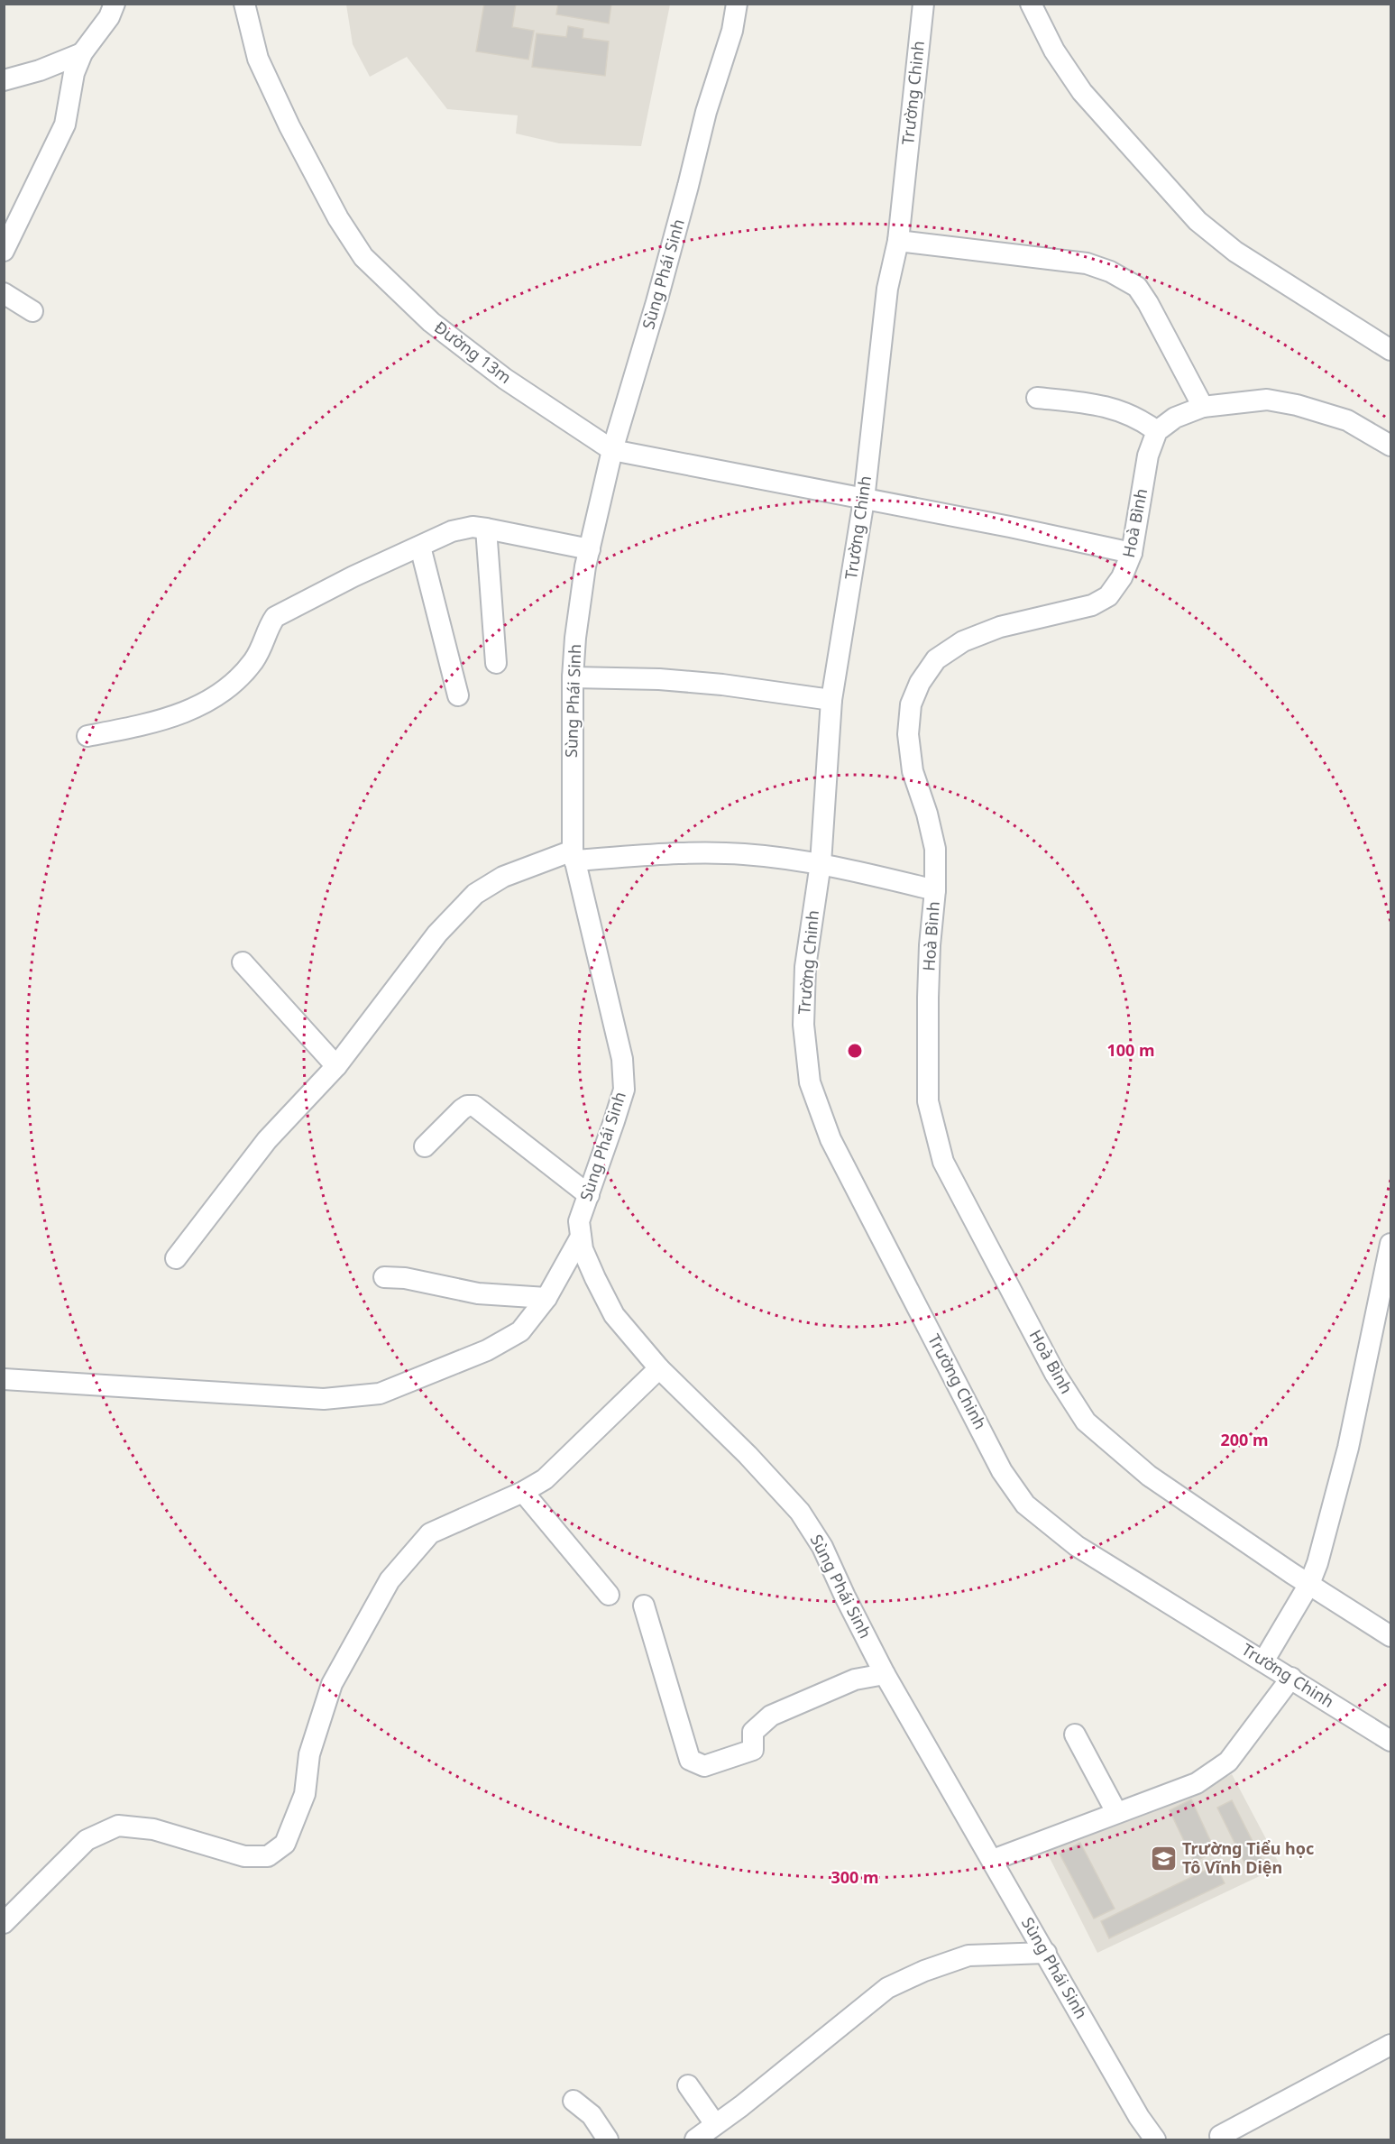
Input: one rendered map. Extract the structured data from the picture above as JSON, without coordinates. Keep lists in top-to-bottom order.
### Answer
{
  "streets": {
    "street": [
      "Trường Chinh",
      "Sùng Phái Sinh",
      "Đường 13m",
      "Hoà Bình"
    ]
  },
  "crossings": [
    ["Trường Chinh", "Đường 13m"],
    ["Sùng Phái Sinh", "Đường 13m"],
    ["Đường 13m", "Hoà Bình"]
  ],
  "places": {
    "school or university": ["Trường Tiểu học Tô Vĩnh Diện"]
  },
  "rings": ["100 m", "200 m", "300 m"]
}
